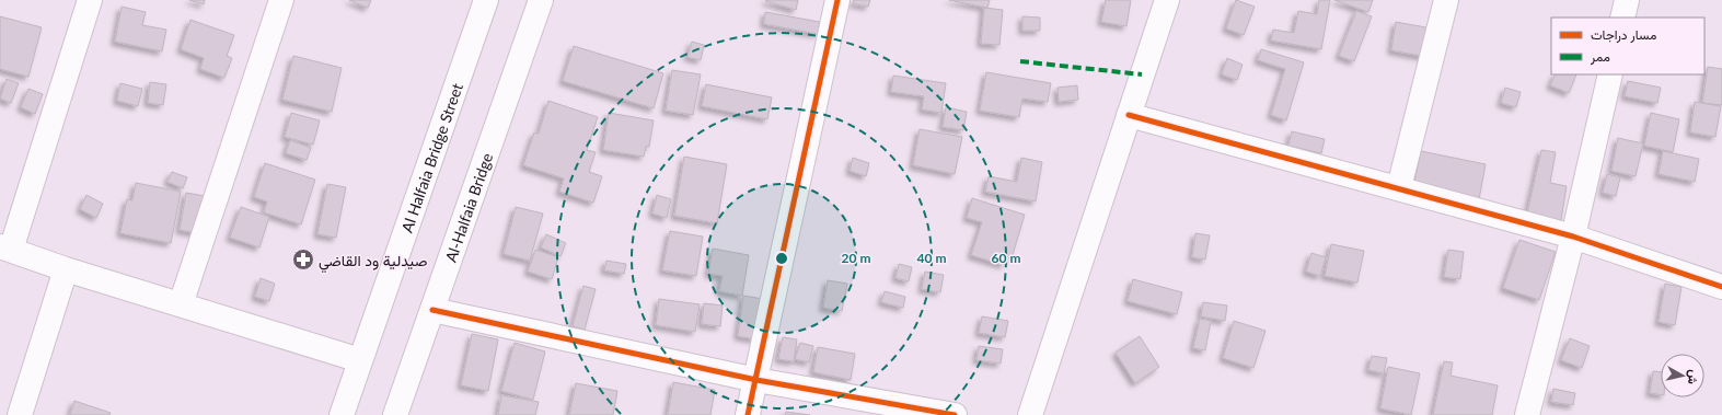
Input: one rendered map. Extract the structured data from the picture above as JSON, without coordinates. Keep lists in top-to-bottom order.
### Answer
{
  "streets": {
    "street": ["Al Halfaia Bridge Street", "Al-Halfaia Bridge"]
  },
  "places": {
    "pharmacy": ["صيدلية ود القاضي"]
  },
  "legend": ["مسار دراجات", "ممر"],
  "north": "right",
  "rings": ["20 m", "40 m", "60 m"]
}
